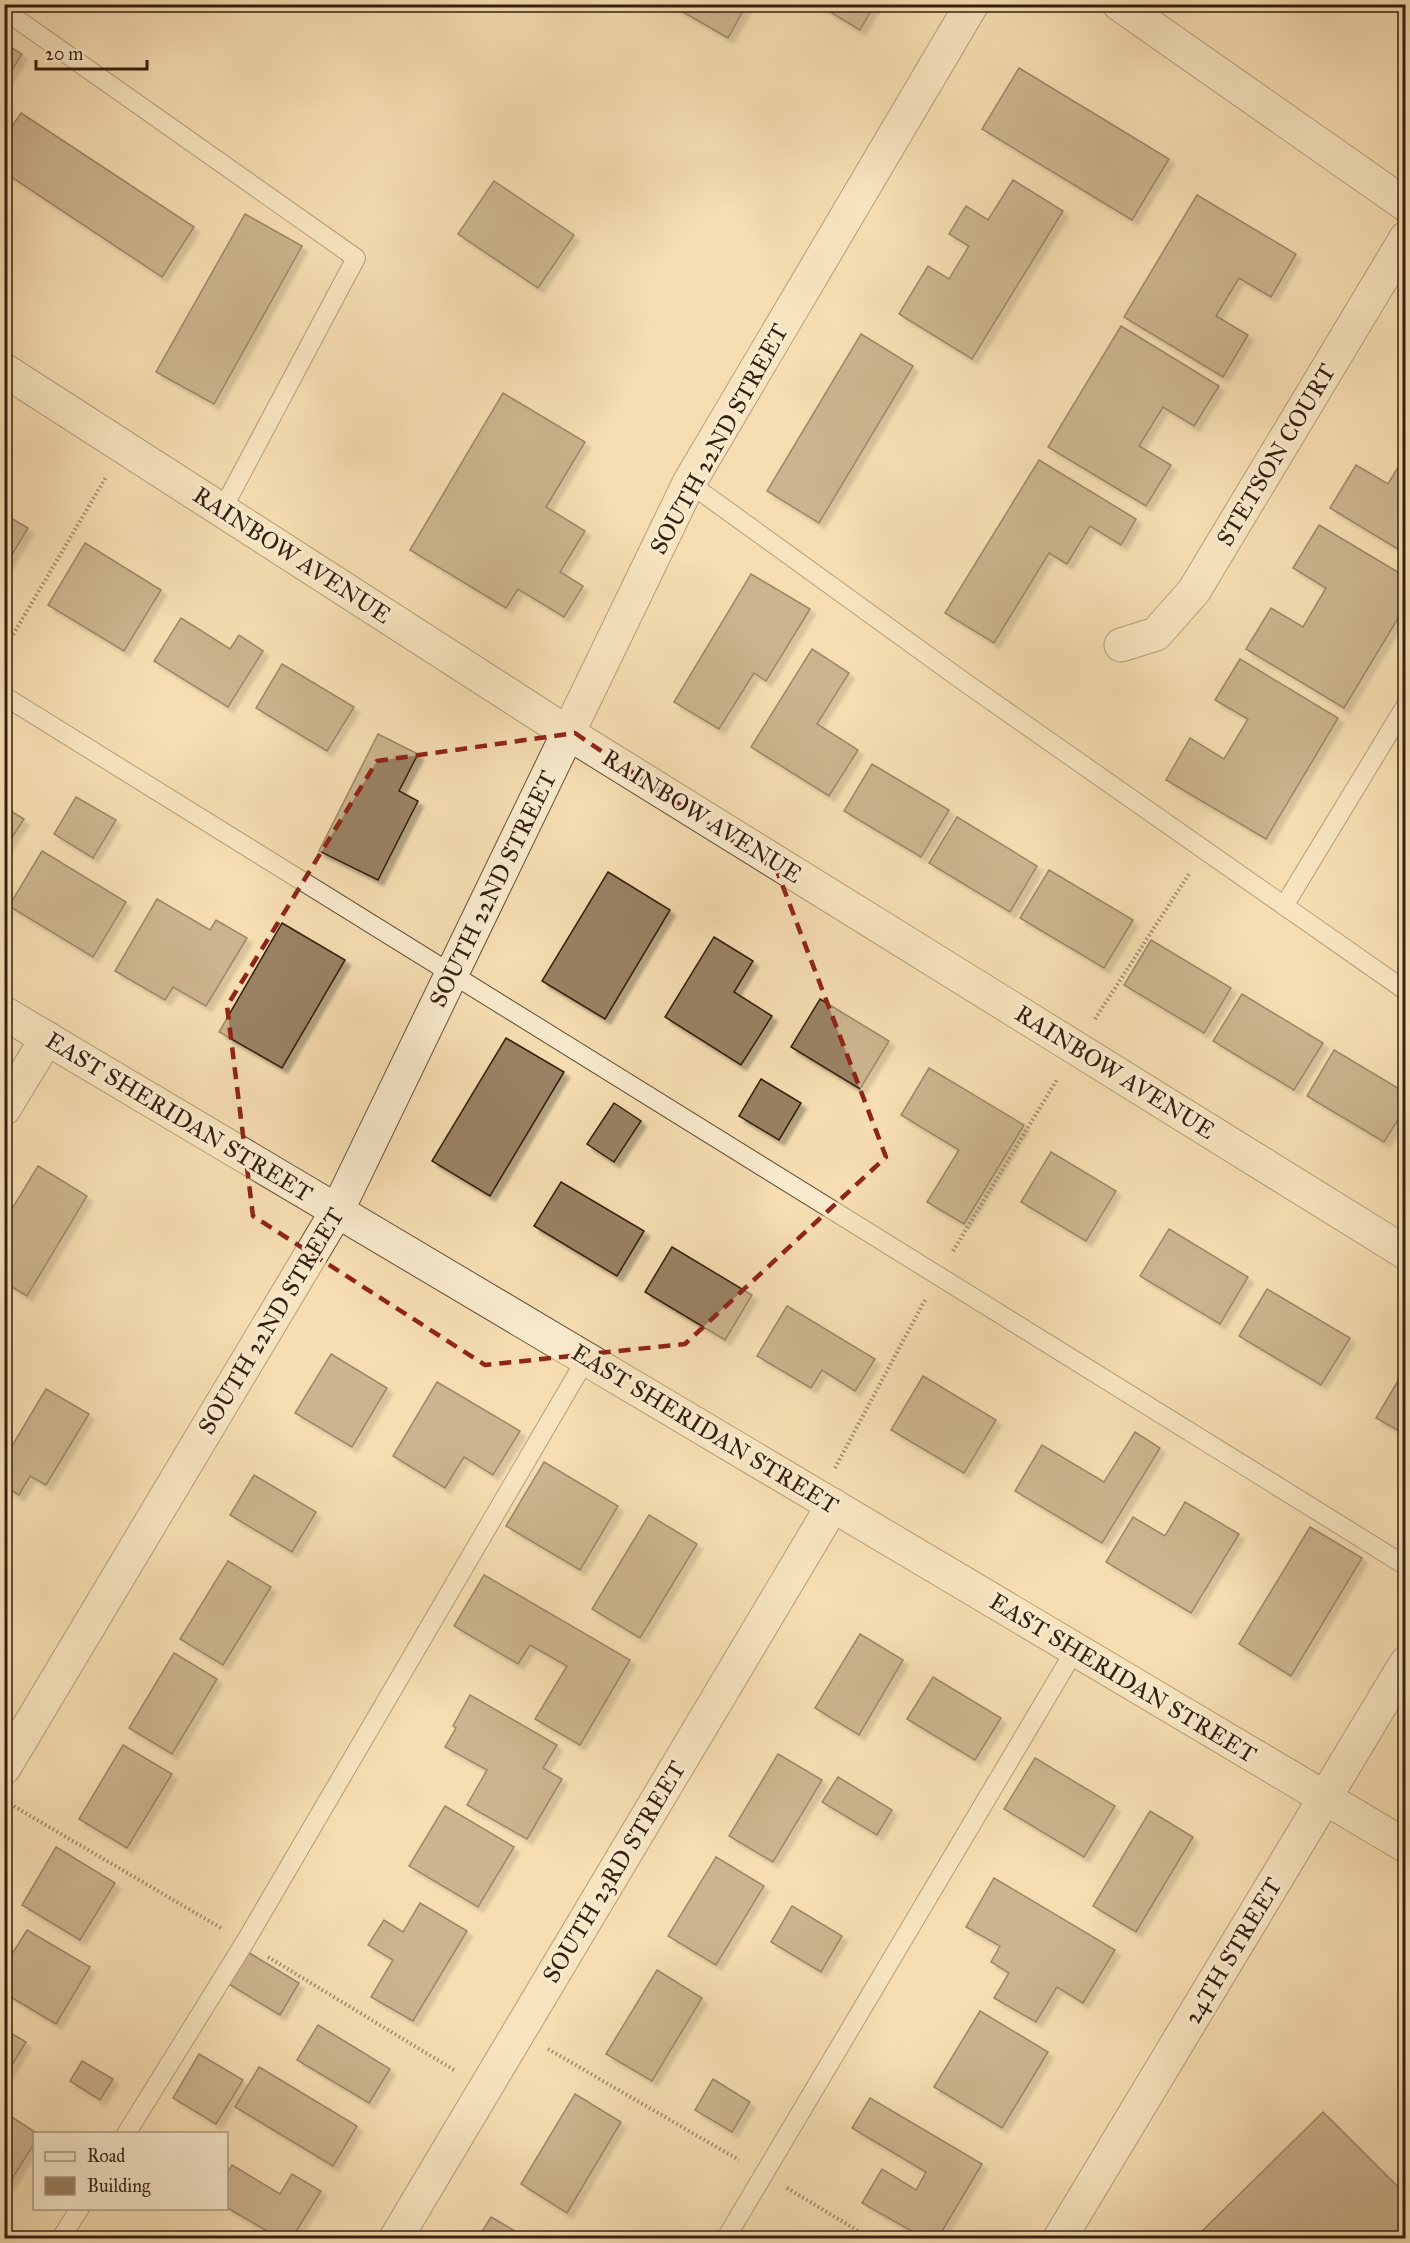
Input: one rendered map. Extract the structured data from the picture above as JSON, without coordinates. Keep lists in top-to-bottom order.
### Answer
{
  "streets": {
    "street": [
      "SOUTH 22ND STREET",
      "STETSON COURT",
      "RAINBOW AVENUE",
      "EAST SHERIDAN STREET",
      "SOUTH 23RD STREET",
      "24TH STREET"
    ]
  },
  "crossings": [
    ["SOUTH 22ND STREET", "RAINBOW AVENUE"],
    ["SOUTH 22ND STREET", "EAST SHERIDAN STREET"],
    ["EAST SHERIDAN STREET", "SOUTH 23RD STREET"],
    ["EAST SHERIDAN STREET", "24TH STREET"]
  ],
  "legend": ["Road", "Building"],
  "scale_bar": "20 m"
}
